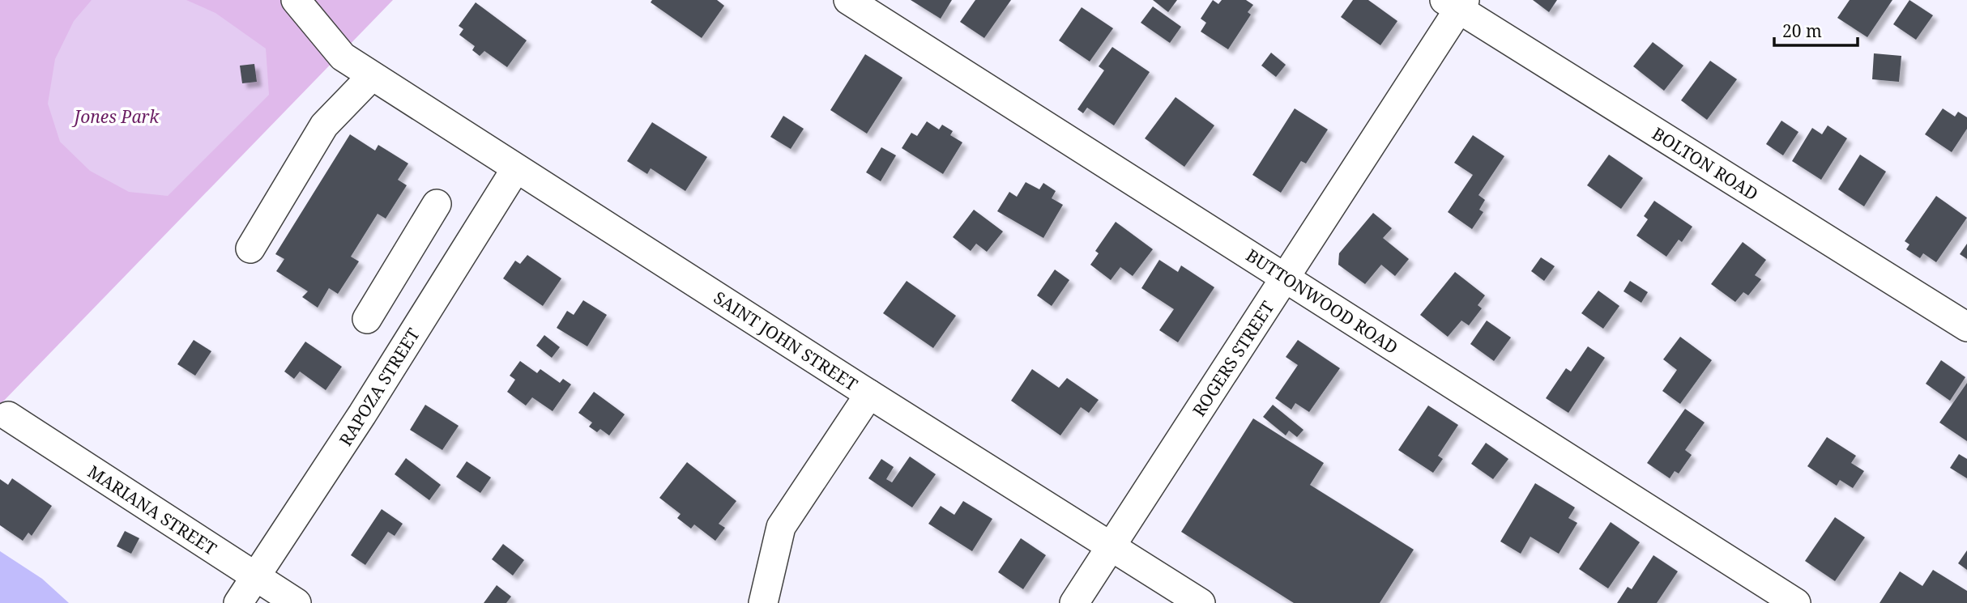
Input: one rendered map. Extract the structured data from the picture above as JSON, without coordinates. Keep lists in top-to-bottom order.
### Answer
{
  "streets": {
    "street": [
      "BOLTON ROAD",
      "BUTTONWOOD ROAD",
      "SAINT JOHN STREET",
      "ROGERS STREET",
      "RAPOZA STREET",
      "MARIANA STREET"
    ]
  },
  "crossings": [
    ["BOLTON ROAD", "ROGERS STREET"],
    ["BUTTONWOOD ROAD", "ROGERS STREET"],
    ["SAINT JOHN STREET", "ROGERS STREET"],
    ["SAINT JOHN STREET", "RAPOZA STREET"],
    ["RAPOZA STREET", "MARIANA STREET"]
  ],
  "parks": ["Jones Park"],
  "scale_bar": "20 m"
}
